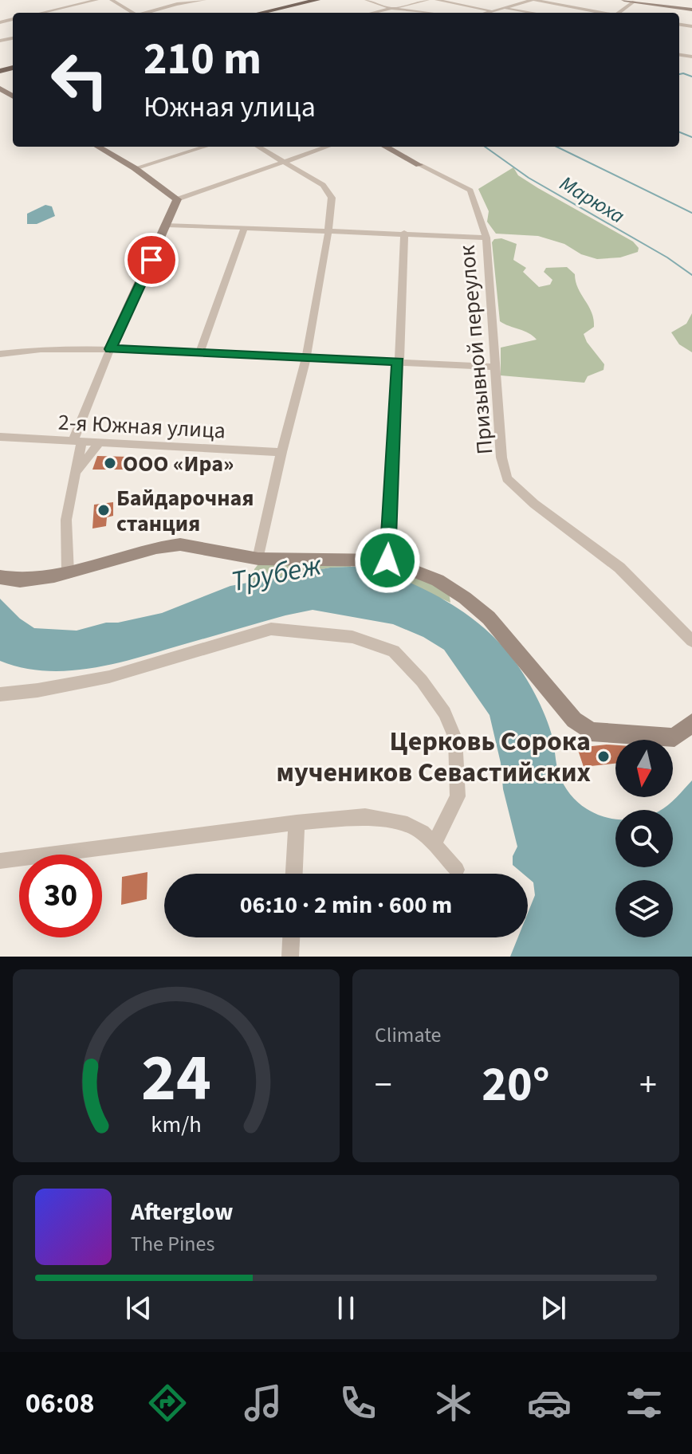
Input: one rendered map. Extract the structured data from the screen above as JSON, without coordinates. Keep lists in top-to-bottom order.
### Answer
{
  "streets": {
    "street": ["Призывной переулок", "2-я Южная улица"]
  },
  "water": ["Марюха", "Трубеж"],
  "places": ["ООО «Ира»", "Байдарочная станция", "Церковь Сорока мучеников Севастийских"],
  "north": "bottom",
  "page": {
    "turn": ["210 m", "Южная улица"],
    "limit": "30",
    "trip": "06:10 · 2 min · 600 m",
    "tile": "Climate",
    "heat": ["−", "20°", "+"],
    "song": ["Afterglow", "The Pines"],
    "tabs": "06:08",
    "gauge": ["24", "km/h"]
  }
}
